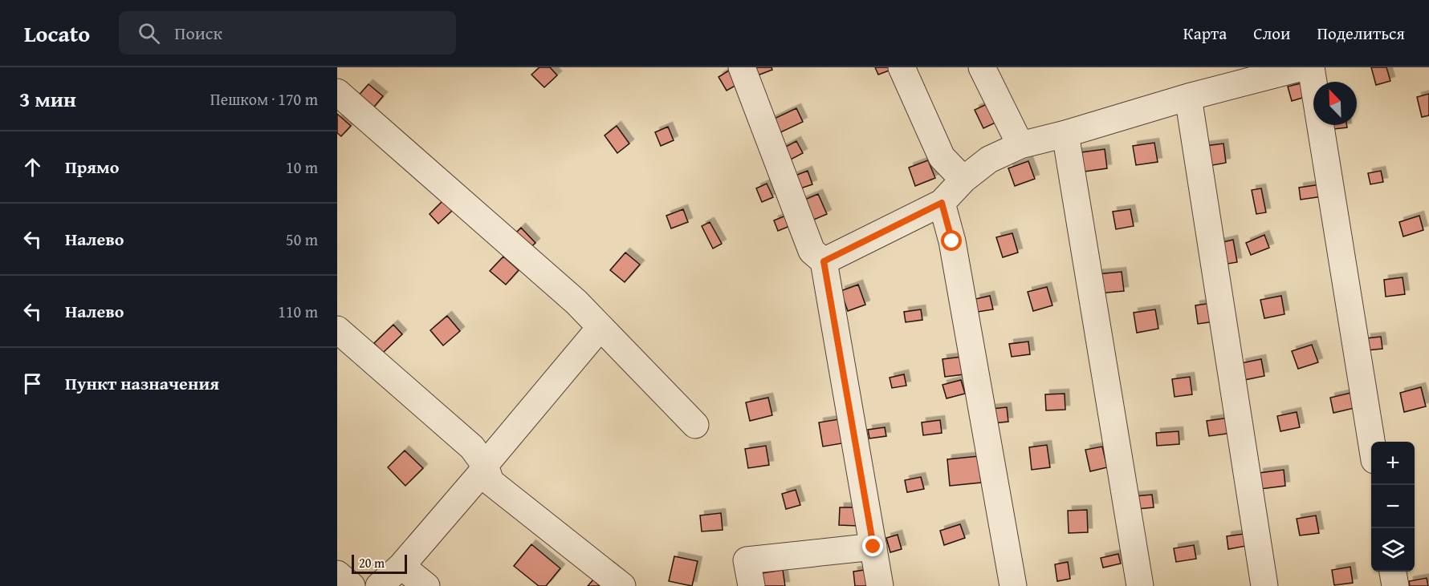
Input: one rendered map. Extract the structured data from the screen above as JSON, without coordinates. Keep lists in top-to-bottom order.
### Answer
{
  "scale_bar": "20 m",
  "north": "top left",
  "page": {
    "header": "Locato",
    "search": "Поиск",
    "nav": ["Карта", "Слои", "Поделиться"],
    "heading": ["3 мин", "Пешком · 170 m"],
    "list": [
      ["Прямо", "10 m"],
      ["Налево", "50 m"],
      ["Налево", "110 m"],
      "Пункт назначения"
    ],
    "map_buttons": ["+", "−"],
    "scale": "20 m"
  }
}
